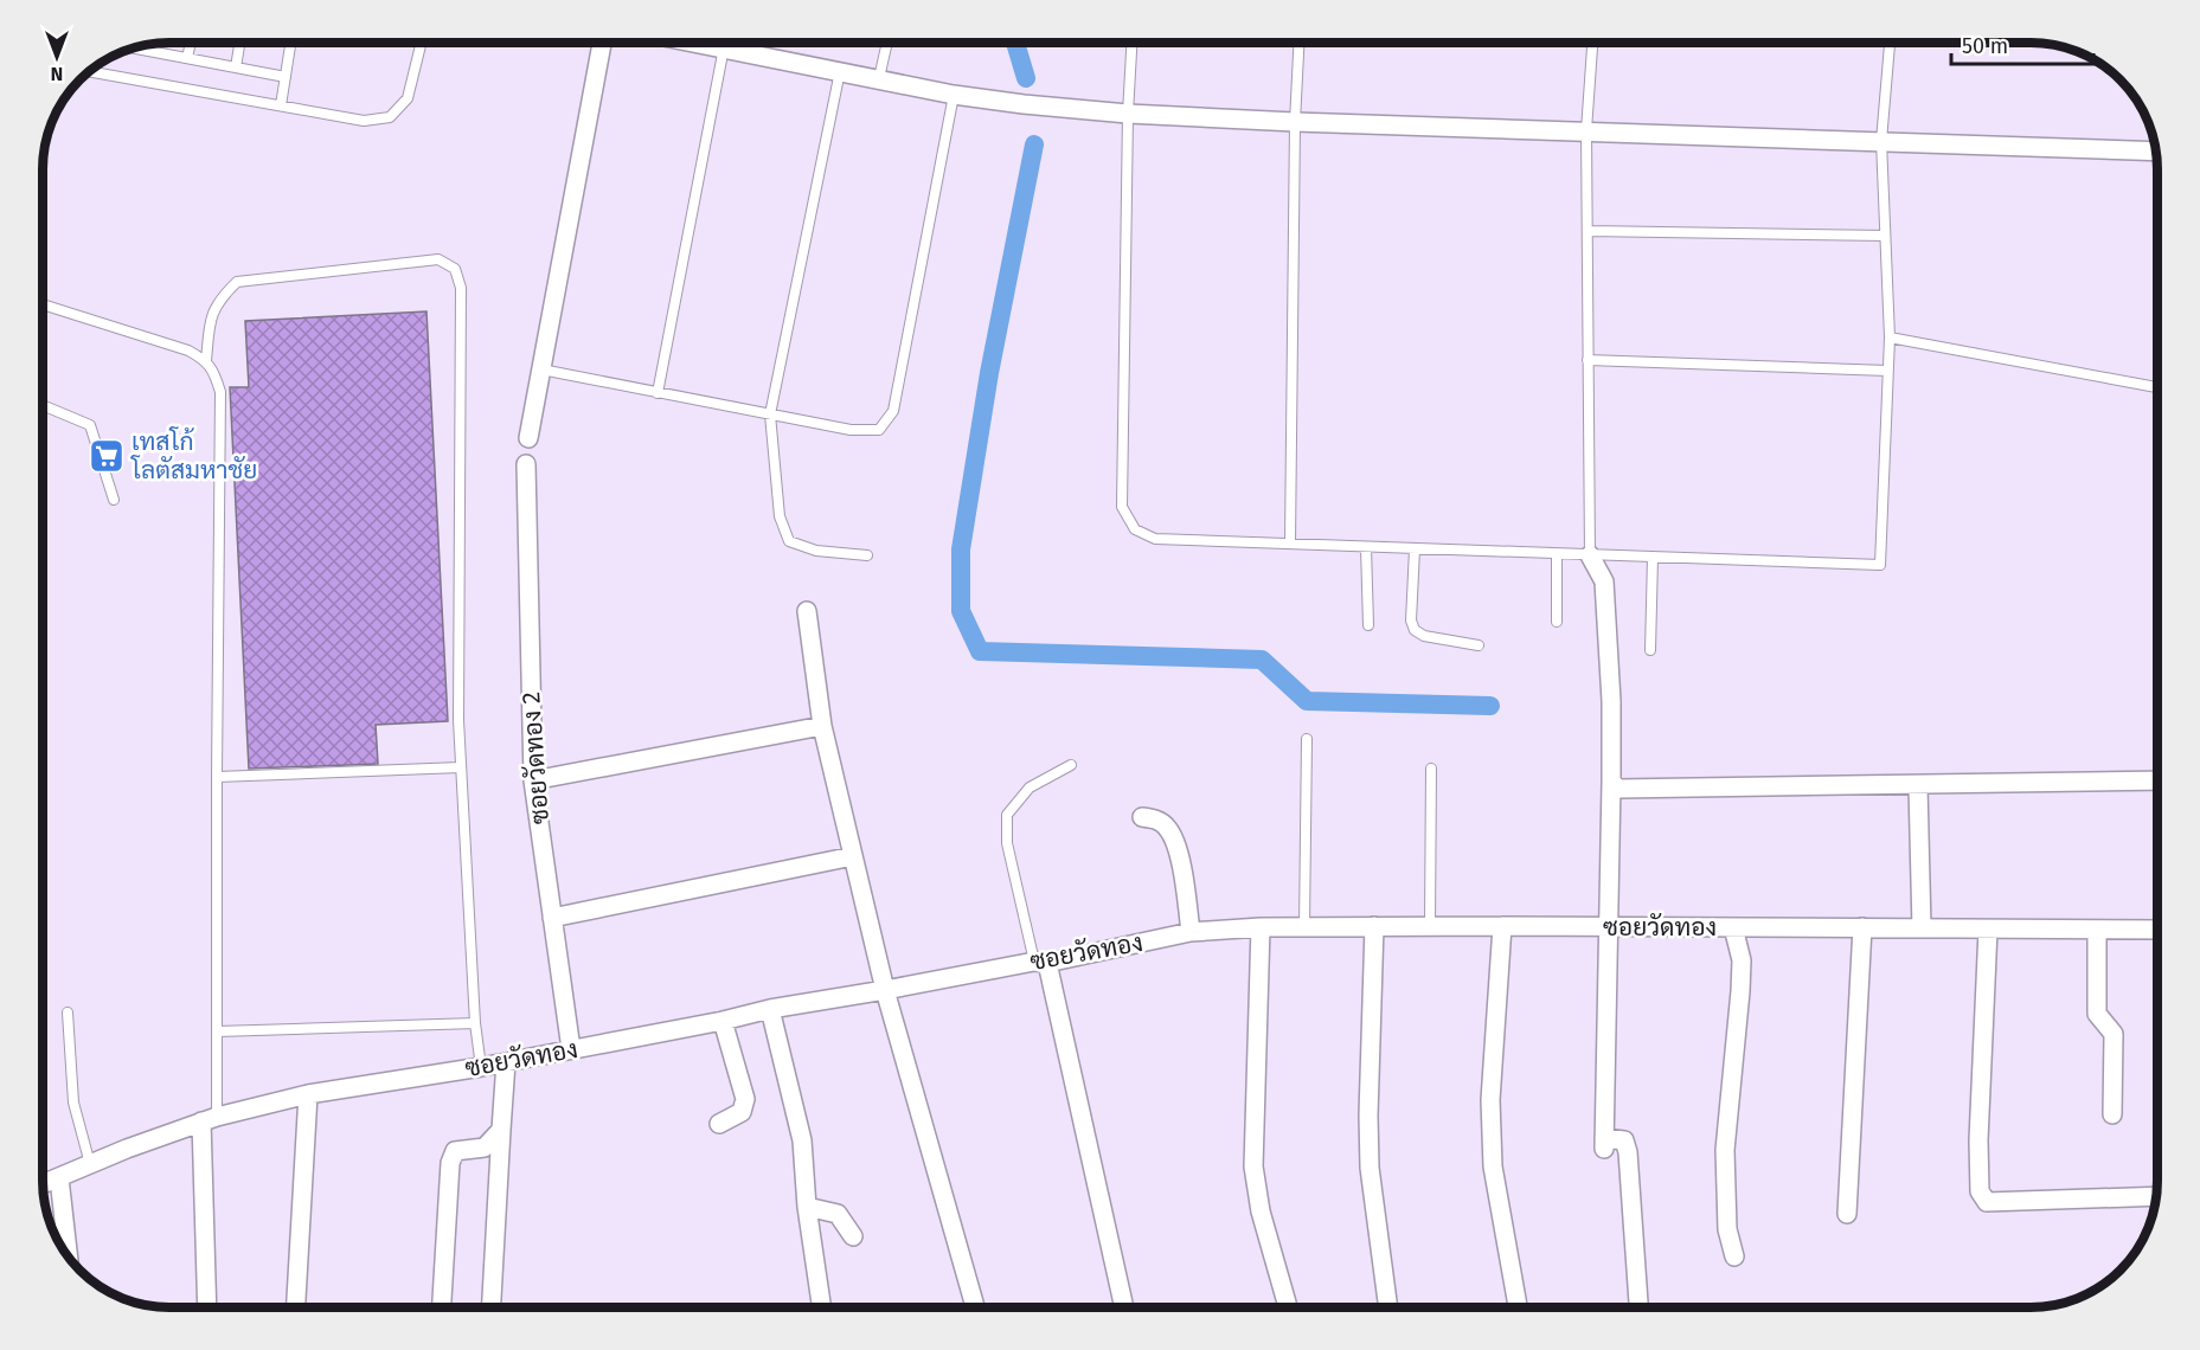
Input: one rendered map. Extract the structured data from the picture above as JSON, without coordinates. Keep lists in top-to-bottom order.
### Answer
{
  "streets": {
    "street": ["ซอยวัดทอง 2", "ซอยวัดทอง"]
  },
  "crossings": [
    ["ซอยวัดทอง 2", "ซอยวัดทอง"]
  ],
  "places": {
    "supermarket": ["เทสโก้ โลตัสมหาชัย"]
  },
  "scale_bar": "50 m",
  "north": "bottom"
}
